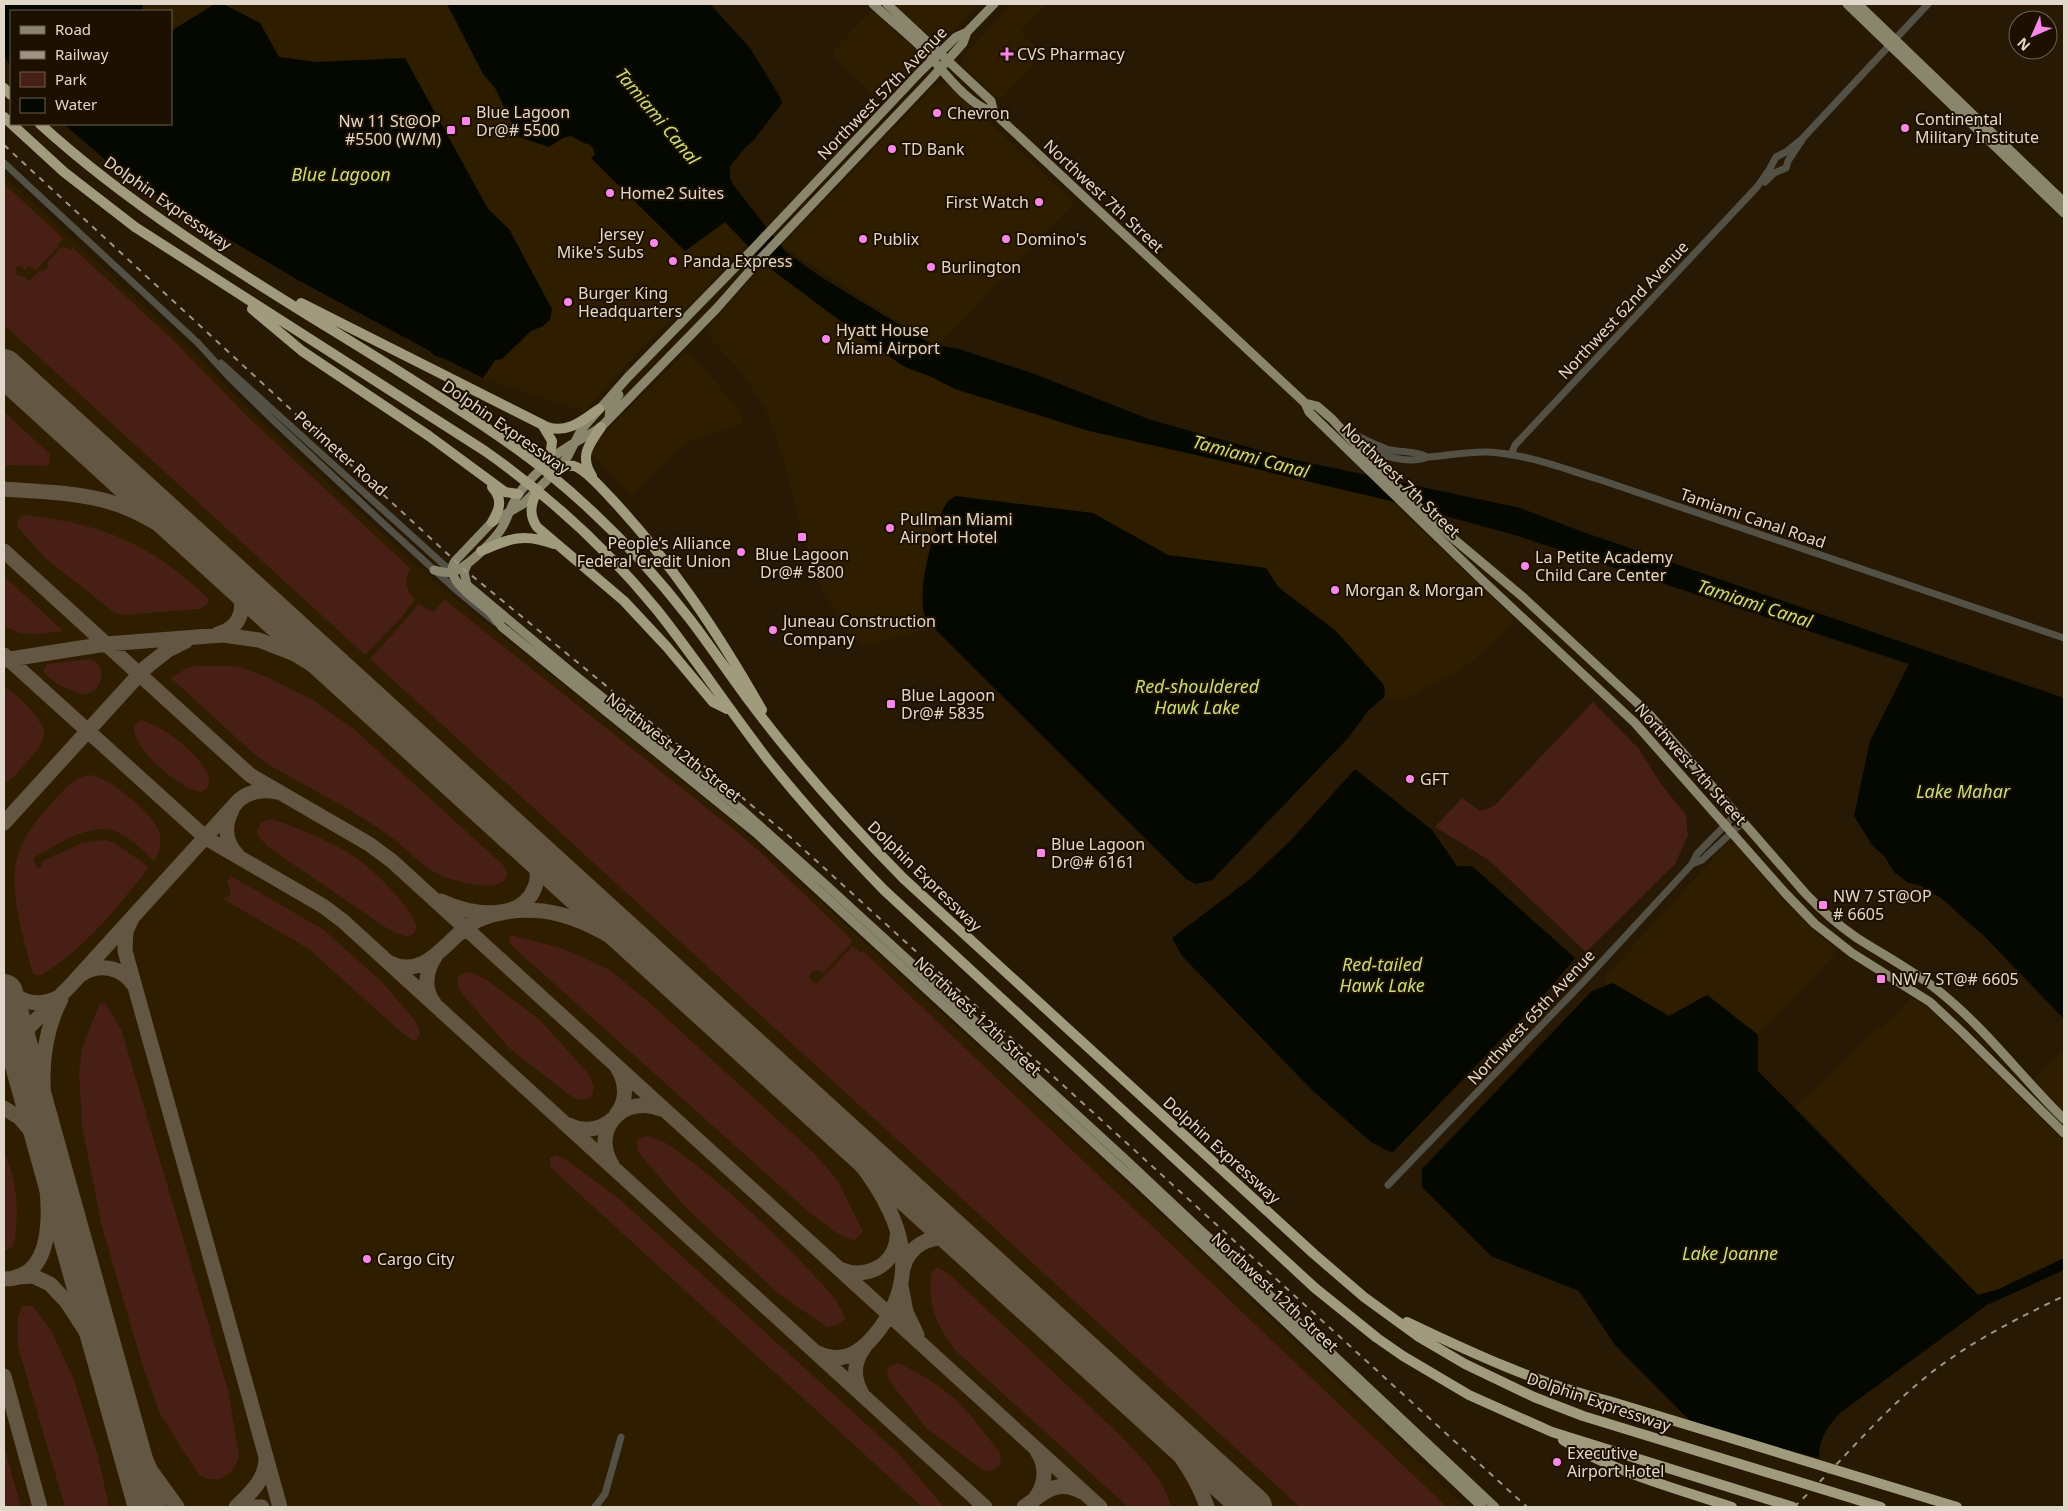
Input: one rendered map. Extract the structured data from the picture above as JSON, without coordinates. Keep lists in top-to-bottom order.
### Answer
{
  "streets": {
    "highway": ["Dolphin Expressway"],
    "main road": ["Northwest 57th Avenue", "Northwest 7th Street", "Northwest 12th Street"],
    "street": [
      "Northwest 62nd Avenue",
      "Perimeter Road",
      "Tamiami Canal Road",
      "Northwest 65th Avenue"
    ]
  },
  "crossings": [
    ["Northwest 57th Avenue", "Northwest 7th Street"],
    ["Northwest 57th Avenue", "Perimeter Road"],
    ["Northwest 57th Avenue", "Northwest 12th Street"],
    ["Northwest 7th Street", "Tamiami Canal Road"],
    ["Northwest 7th Street", "Northwest 65th Avenue"],
    ["Northwest 62nd Avenue", "Tamiami Canal Road"],
    ["Perimeter Road", "Northwest 12th Street"]
  ],
  "water": [
    "Tamiami Canal",
    "Blue Lagoon",
    "Red-shouldered Hawk Lake",
    "Lake Mahar",
    "Red-tailed Hawk Lake",
    "Lake Joanne"
  ],
  "places": {
    "health": ["CVS Pharmacy"],
    "other": [
      "Chevron",
      "Continental Military Institute",
      "TD Bank",
      "Home2 Suites",
      "First Watch",
      "Publix",
      "Domino's",
      "Jersey Mike's Subs",
      "Panda Express",
      "Burlington",
      "Burger King Headquarters",
      "Hyatt House Miami Airport",
      "Pullman Miami Airport Hotel",
      "People’s Alliance Federal Credit Union",
      "La Petite Academy Child Care Center",
      "Morgan & Morgan",
      "Juneau Construction Company",
      "GFT",
      "Cargo City",
      "Executive Airport Hotel"
    ],
    "transit": [
      "Blue Lagoon Dr@# 5500",
      "Nw 11 St@OP #5500 (W/M)",
      "Blue Lagoon Dr@# 5800",
      "Blue Lagoon Dr@# 5835",
      "Blue Lagoon Dr@# 6161",
      "NW 7 ST@OP # 6605",
      "NW 7 ST@# 6605"
    ]
  },
  "legend": [
    "Road",
    "Railway",
    "Park",
    "Water"
  ],
  "north": "bottom left"
}
